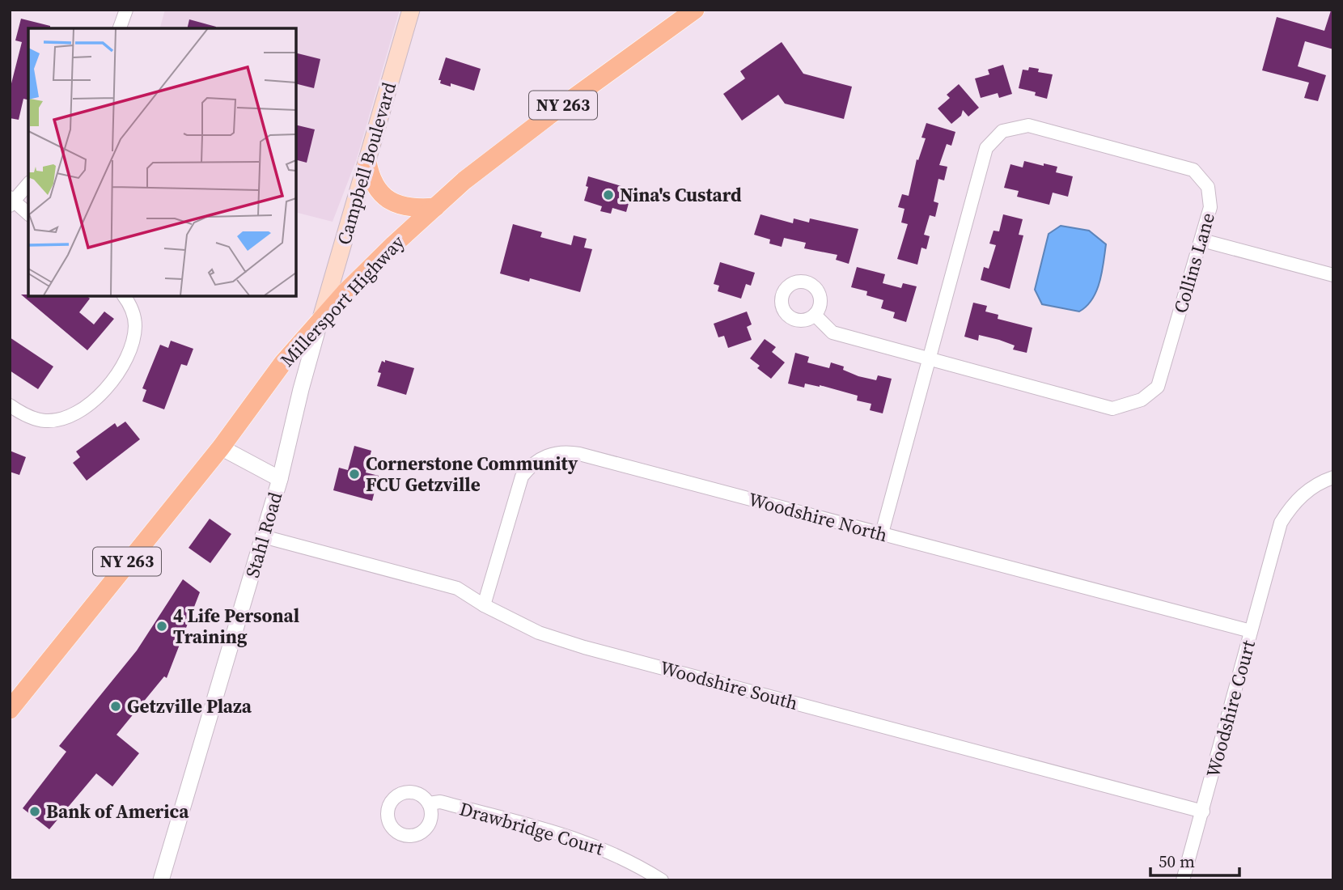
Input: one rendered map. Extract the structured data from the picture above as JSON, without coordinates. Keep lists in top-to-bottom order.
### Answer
{
  "streets": {
    "main road": ["NY 263", "Campbell Boulevard", "Millersport Highway"],
    "street": [
      "Collins Lane",
      "Woodshire North",
      "Stahl Road",
      "Woodshire South",
      "Woodshire Court",
      "Drawbridge Court"
    ]
  },
  "crossings": [
    ["Campbell Boulevard", "Millersport Highway"],
    ["Campbell Boulevard", "Stahl Road"],
    ["Collins Lane", "Woodshire North"],
    ["Millersport Highway", "Stahl Road"],
    ["Woodshire North", "Woodshire South"],
    ["Woodshire North", "Woodshire Court"],
    ["Stahl Road", "Woodshire South"],
    ["Woodshire South", "Woodshire Court"]
  ],
  "places": [
    "Nina's Custard",
    "Cornerstone Community FCU Getzville",
    "4 Life Personal Training",
    "Getzville Plaza",
    "Bank of America"
  ],
  "scale_bar": "50 m"
}
